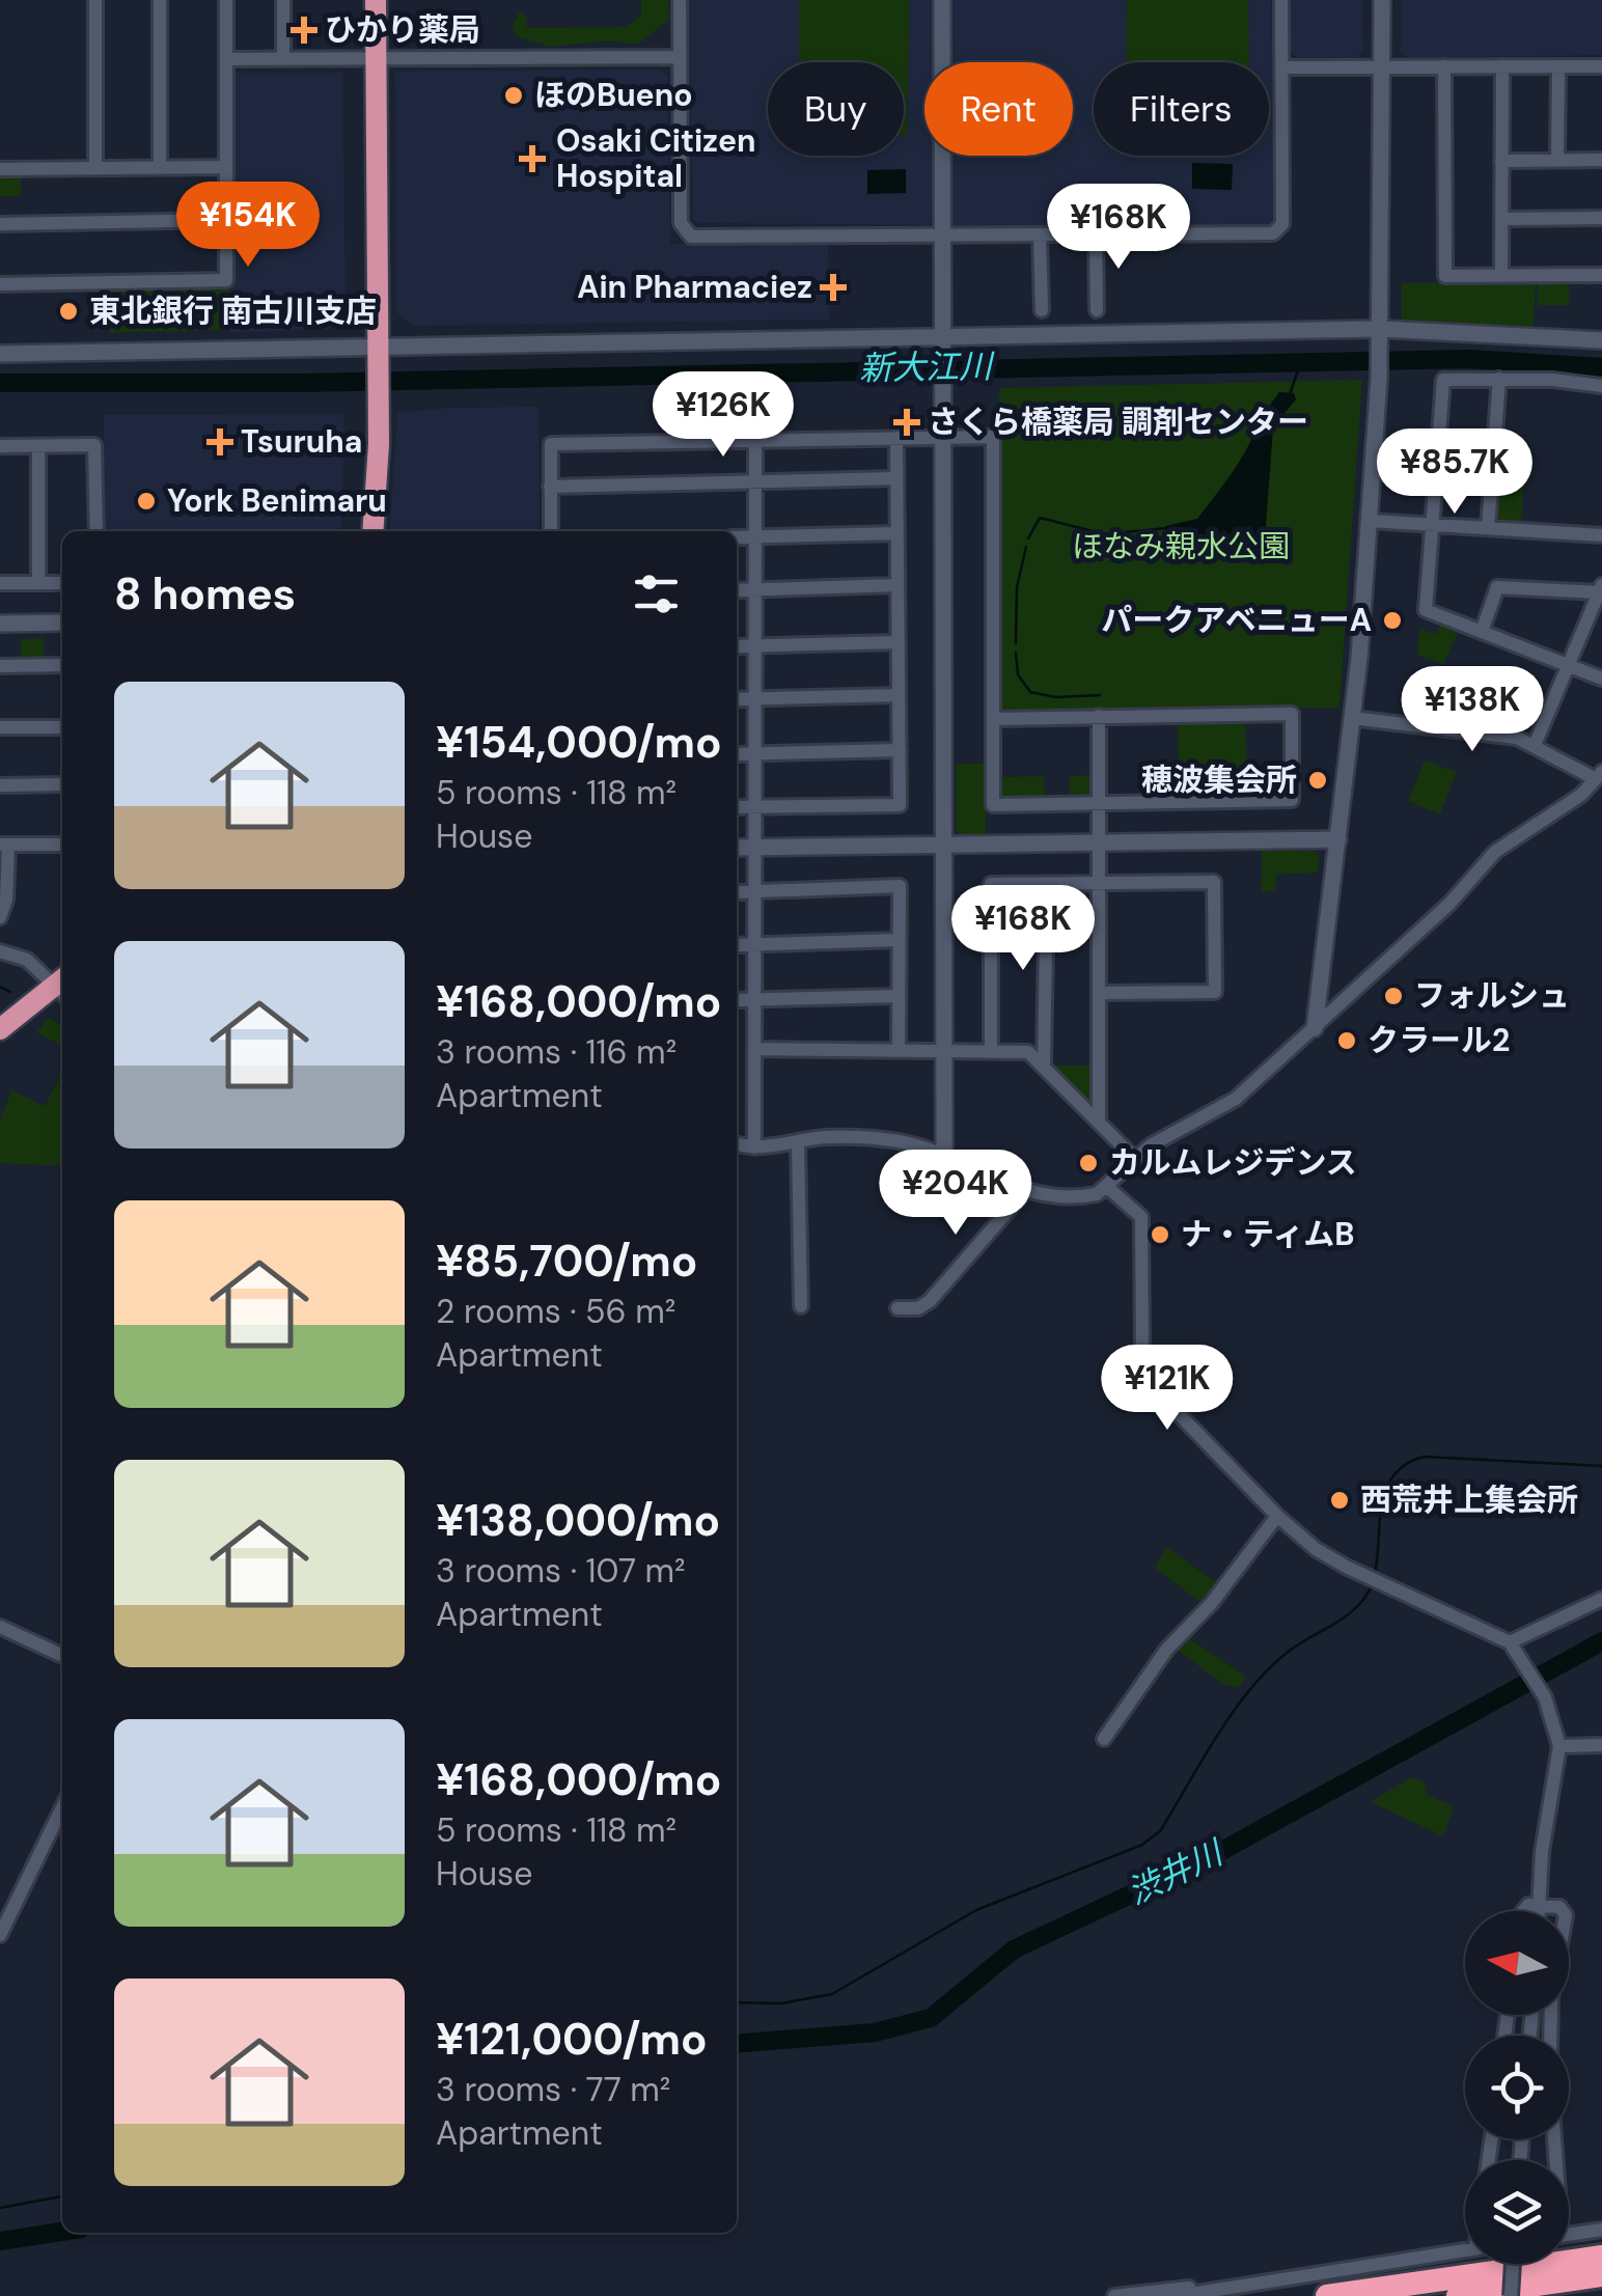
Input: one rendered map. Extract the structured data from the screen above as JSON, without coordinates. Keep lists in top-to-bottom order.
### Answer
{
  "water": ["新大江川", "渋井川"],
  "parks": ["ほなみ親水公園"],
  "places": {
    "health": [
      "ひかり薬局",
      "Osaki Citizen Hospital",
      "Ain Pharmaciez",
      "さくら橋薬局 調剤センター",
      "Tsuruha"
    ],
    "other": [
      "ほのBueno",
      "東北銀行 南古川支店",
      "York Benimaru",
      "パークアベニューA",
      "穂波集会所",
      "フォルシュ",
      "クラール2",
      "カルムレジデンス",
      "ナ・ティムB",
      "西荒井上集会所"
    ]
  },
  "north": "left",
  "page": {
    "chip": ["Buy", "Rent", "Filters"],
    "price": [
      "¥154K",
      "¥168K",
      "¥126K",
      "¥85.7K",
      "¥138K",
      "¥168K",
      "¥204K",
      "¥121K"
    ],
    "heading": "8 homes",
    "list": [
      {
        "name": "¥154,000/mo",
        "note": "5 rooms · 118 m² · House"
      },
      {
        "name": "¥168,000/mo",
        "note": "3 rooms · 116 m² · Apartment"
      },
      {
        "name": "¥85,700/mo",
        "note": "2 rooms · 56 m² · Apartment"
      },
      {
        "name": "¥138,000/mo",
        "note": "3 rooms · 107 m² · Apartment"
      },
      {
        "name": "¥168,000/mo",
        "note": "5 rooms · 118 m² · House"
      },
      {
        "name": "¥121,000/mo",
        "note": "3 rooms · 77 m² · Apartment"
      }
    ]
  }
}
